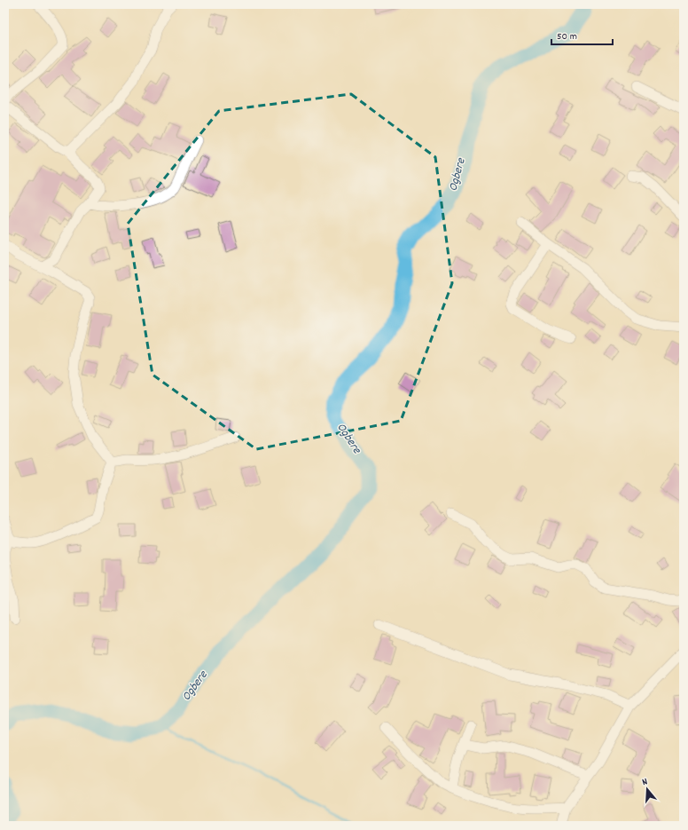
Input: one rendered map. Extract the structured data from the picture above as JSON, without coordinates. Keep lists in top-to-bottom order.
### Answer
{
  "water": ["Ogbere"],
  "scale_bar": "50 m",
  "north": "top"
}
